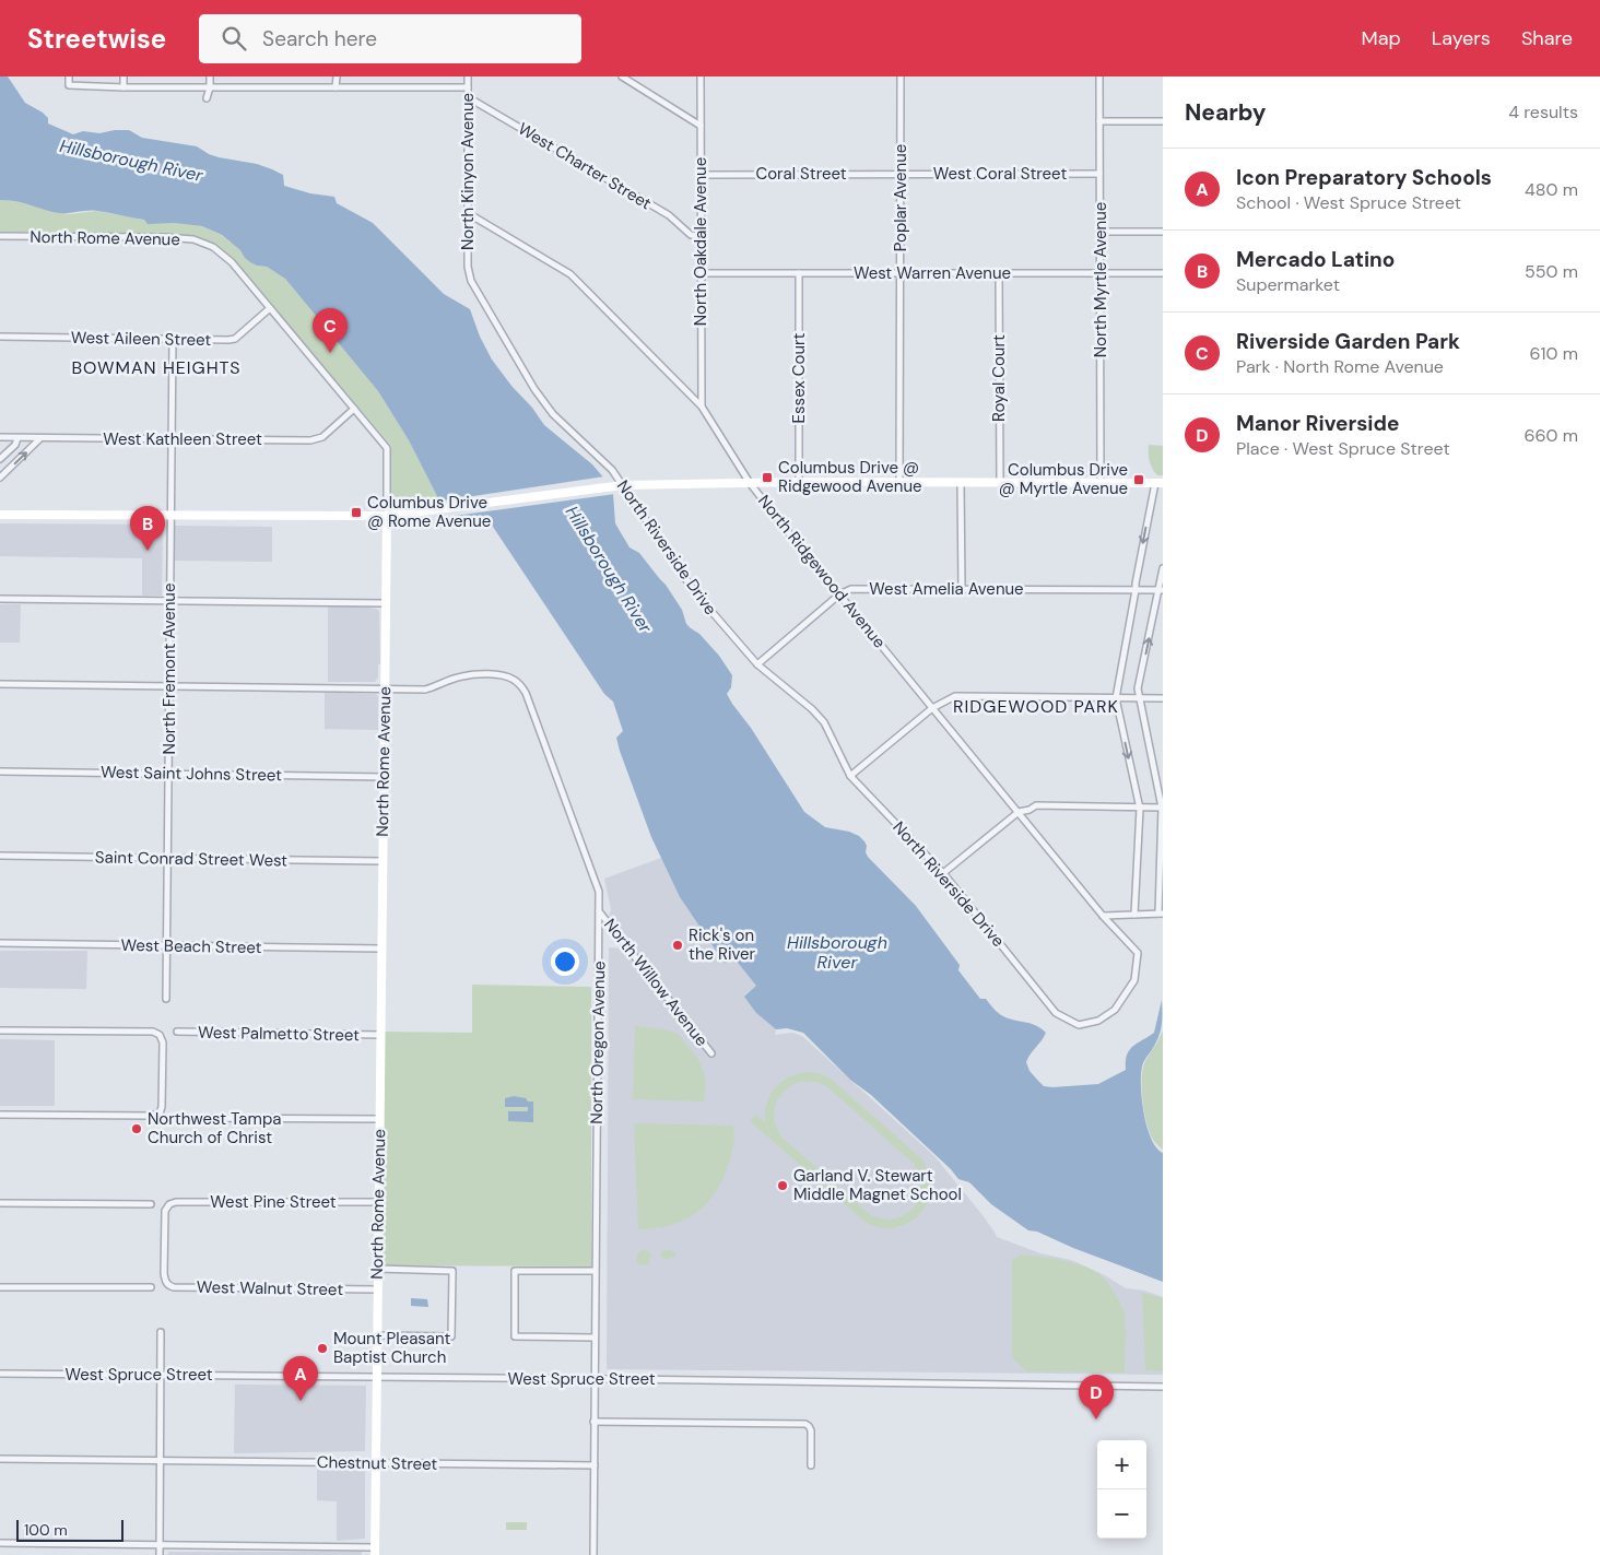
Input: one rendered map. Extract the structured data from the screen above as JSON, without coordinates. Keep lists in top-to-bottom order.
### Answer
{
  "streets": {
    "main road": ["North Rome Avenue"],
    "street": [
      "West Charter Street",
      "North Kinyon Avenue",
      "Coral Street",
      "West Coral Street",
      "Poplar Avenue",
      "North Oakdale Avenue",
      "West Warren Avenue",
      "North Myrtle Avenue",
      "West Aileen Street",
      "Essex Court",
      "Royal Court",
      "West Kathleen Street",
      "North Riverside Drive",
      "North Ridgewood Avenue",
      "West Amelia Avenue",
      "North Fremont Avenue",
      "West Saint Johns Street",
      "Saint Conrad Street West",
      "West Beach Street",
      "North Willow Avenue",
      "West Palmetto Street",
      "North Oregon Avenue",
      "West Pine Street",
      "West Walnut Street",
      "West Spruce Street",
      "Chestnut Street"
    ]
  },
  "crossings": [
    ["West Charter Street", "North Kinyon Avenue"],
    ["West Charter Street", "North Oakdale Avenue"],
    ["North Kinyon Avenue", "North Riverside Drive"],
    ["North Kinyon Avenue", "North Ridgewood Avenue"],
    ["Coral Street", "West Coral Street"],
    ["Coral Street", "Poplar Avenue"],
    ["Coral Street", "North Oakdale Avenue"],
    ["West Coral Street", "Poplar Avenue"],
    ["West Coral Street", "North Myrtle Avenue"],
    ["Poplar Avenue", "West Warren Avenue"],
    ["North Rome Avenue", "West Aileen Street"],
    ["North Rome Avenue", "West Kathleen Street"],
    ["North Rome Avenue", "West Saint Johns Street"],
    ["North Rome Avenue", "Saint Conrad Street West"],
    ["North Rome Avenue", "West Beach Street"],
    ["North Rome Avenue", "West Palmetto Street"],
    ["North Rome Avenue", "North Oregon Avenue"],
    ["North Rome Avenue", "West Pine Street"],
    ["North Rome Avenue", "West Walnut Street"],
    ["North Rome Avenue", "West Spruce Street"],
    ["North Rome Avenue", "Chestnut Street"],
    ["North Oakdale Avenue", "West Warren Avenue"],
    ["North Oakdale Avenue", "North Ridgewood Avenue"],
    ["West Warren Avenue", "North Myrtle Avenue"],
    ["West Warren Avenue", "Essex Court"],
    ["West Warren Avenue", "Royal Court"],
    ["West Aileen Street", "North Fremont Avenue"],
    ["West Kathleen Street", "North Fremont Avenue"],
    ["North Riverside Drive", "North Ridgewood Avenue"],
    ["North Riverside Drive", "West Amelia Avenue"],
    ["North Ridgewood Avenue", "West Amelia Avenue"],
    ["North Fremont Avenue", "West Saint Johns Street"],
    ["North Fremont Avenue", "Saint Conrad Street West"],
    ["North Fremont Avenue", "West Beach Street"],
    ["North Fremont Avenue", "North Oregon Avenue"],
    ["North Willow Avenue", "North Oregon Avenue"],
    ["North Oregon Avenue", "West Spruce Street"],
    ["North Oregon Avenue", "Chestnut Street"],
    ["West Pine Street", "West Walnut Street"]
  ],
  "districts": ["BOWMAN HEIGHTS", "RIDGEWOOD PARK"],
  "water": ["Hillsborough River"],
  "places": {
    "transit": ["Columbus Drive @ Ridgewood Avenue", "Columbus Drive @ Myrtle Avenue", "Columbus Drive @ Rome Avenue"],
    "other": [
      "Rick's on the River",
      "Northwest Tampa Church of Christ",
      "Garland V. Stewart Middle Magnet School",
      "Mount Pleasant Baptist Church"
    ]
  },
  "scale_bar": "100 m",
  "page": {
    "header": "Streetwise",
    "search": "Search here",
    "nav": ["Map", "Layers", "Share"],
    "heading": ["Nearby", "4 results"],
    "list": [
      {
        "mark": "A",
        "name": "Icon Preparatory Schools",
        "note": "School · West Spruce Street",
        "value": "480 m"
      },
      {
        "mark": "B",
        "name": "Mercado Latino",
        "note": "Supermarket",
        "value": "550 m"
      },
      {
        "mark": "C",
        "name": "Riverside Garden Park",
        "note": "Park · North Rome Avenue",
        "value": "610 m"
      },
      {
        "mark": "D",
        "name": "Manor Riverside",
        "note": "Place · West Spruce Street",
        "value": "660 m"
      }
    ],
    "pins": [
      "C",
      "B",
      "A",
      "D"
    ],
    "map_buttons": ["+", "−"],
    "scale": "100 m"
  }
}
